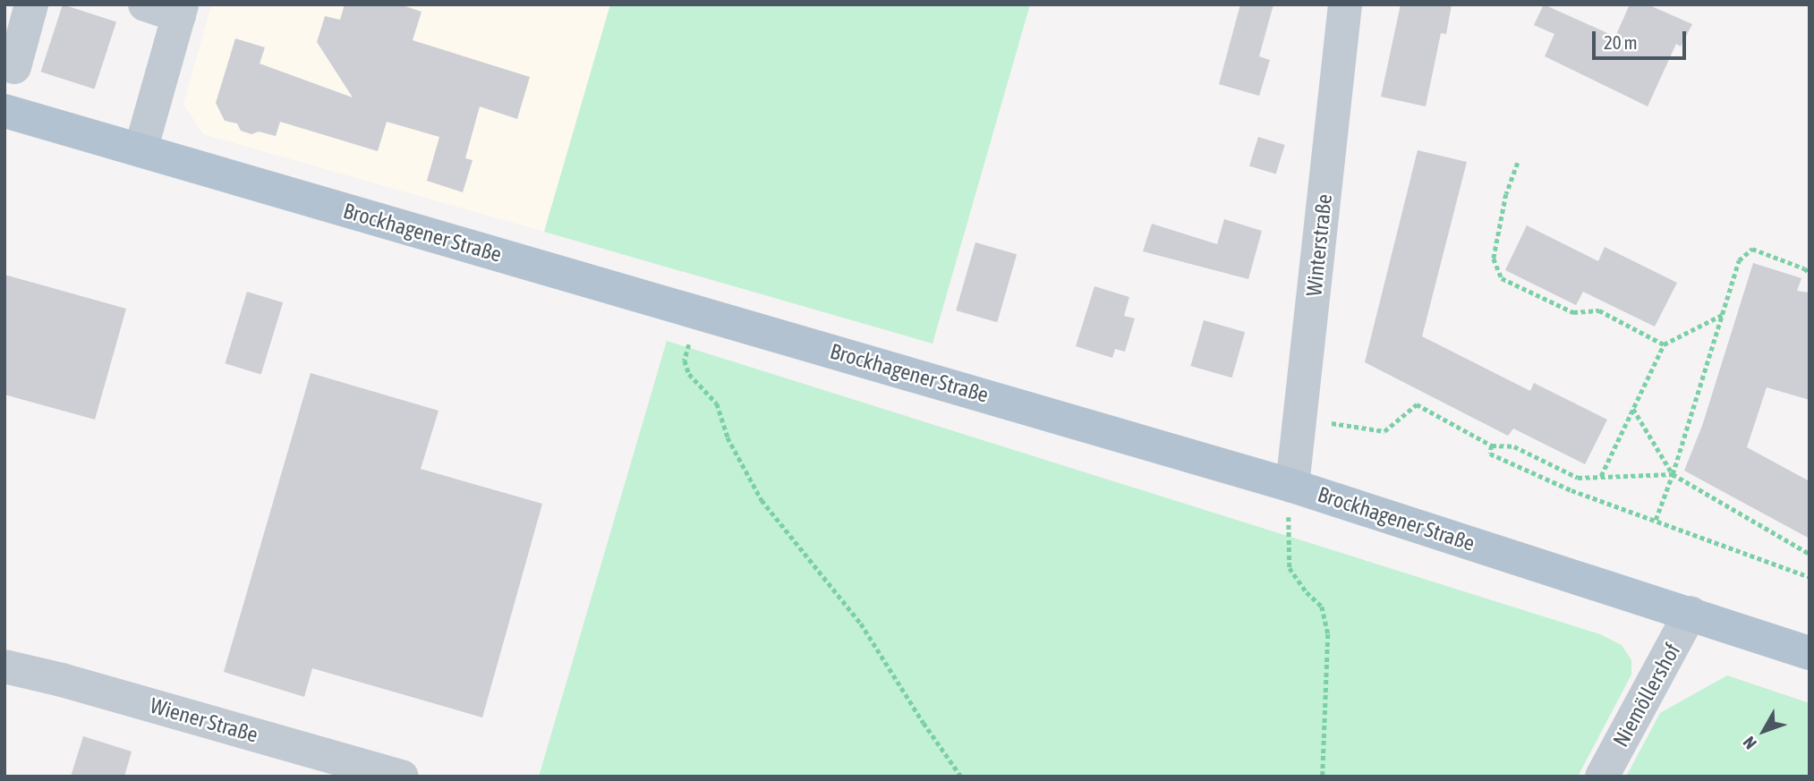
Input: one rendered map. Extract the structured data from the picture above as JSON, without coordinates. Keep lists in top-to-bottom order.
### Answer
{
  "streets": {
    "main road": ["Brockhagener Straße"],
    "street": ["Winterstraße", "Niemöllershof", "Wiener Straße"]
  },
  "crossings": [
    ["Brockhagener Straße", "Winterstraße"],
    ["Brockhagener Straße", "Niemöllershof"]
  ],
  "scale_bar": "20 m",
  "north": "bottom left"
}
